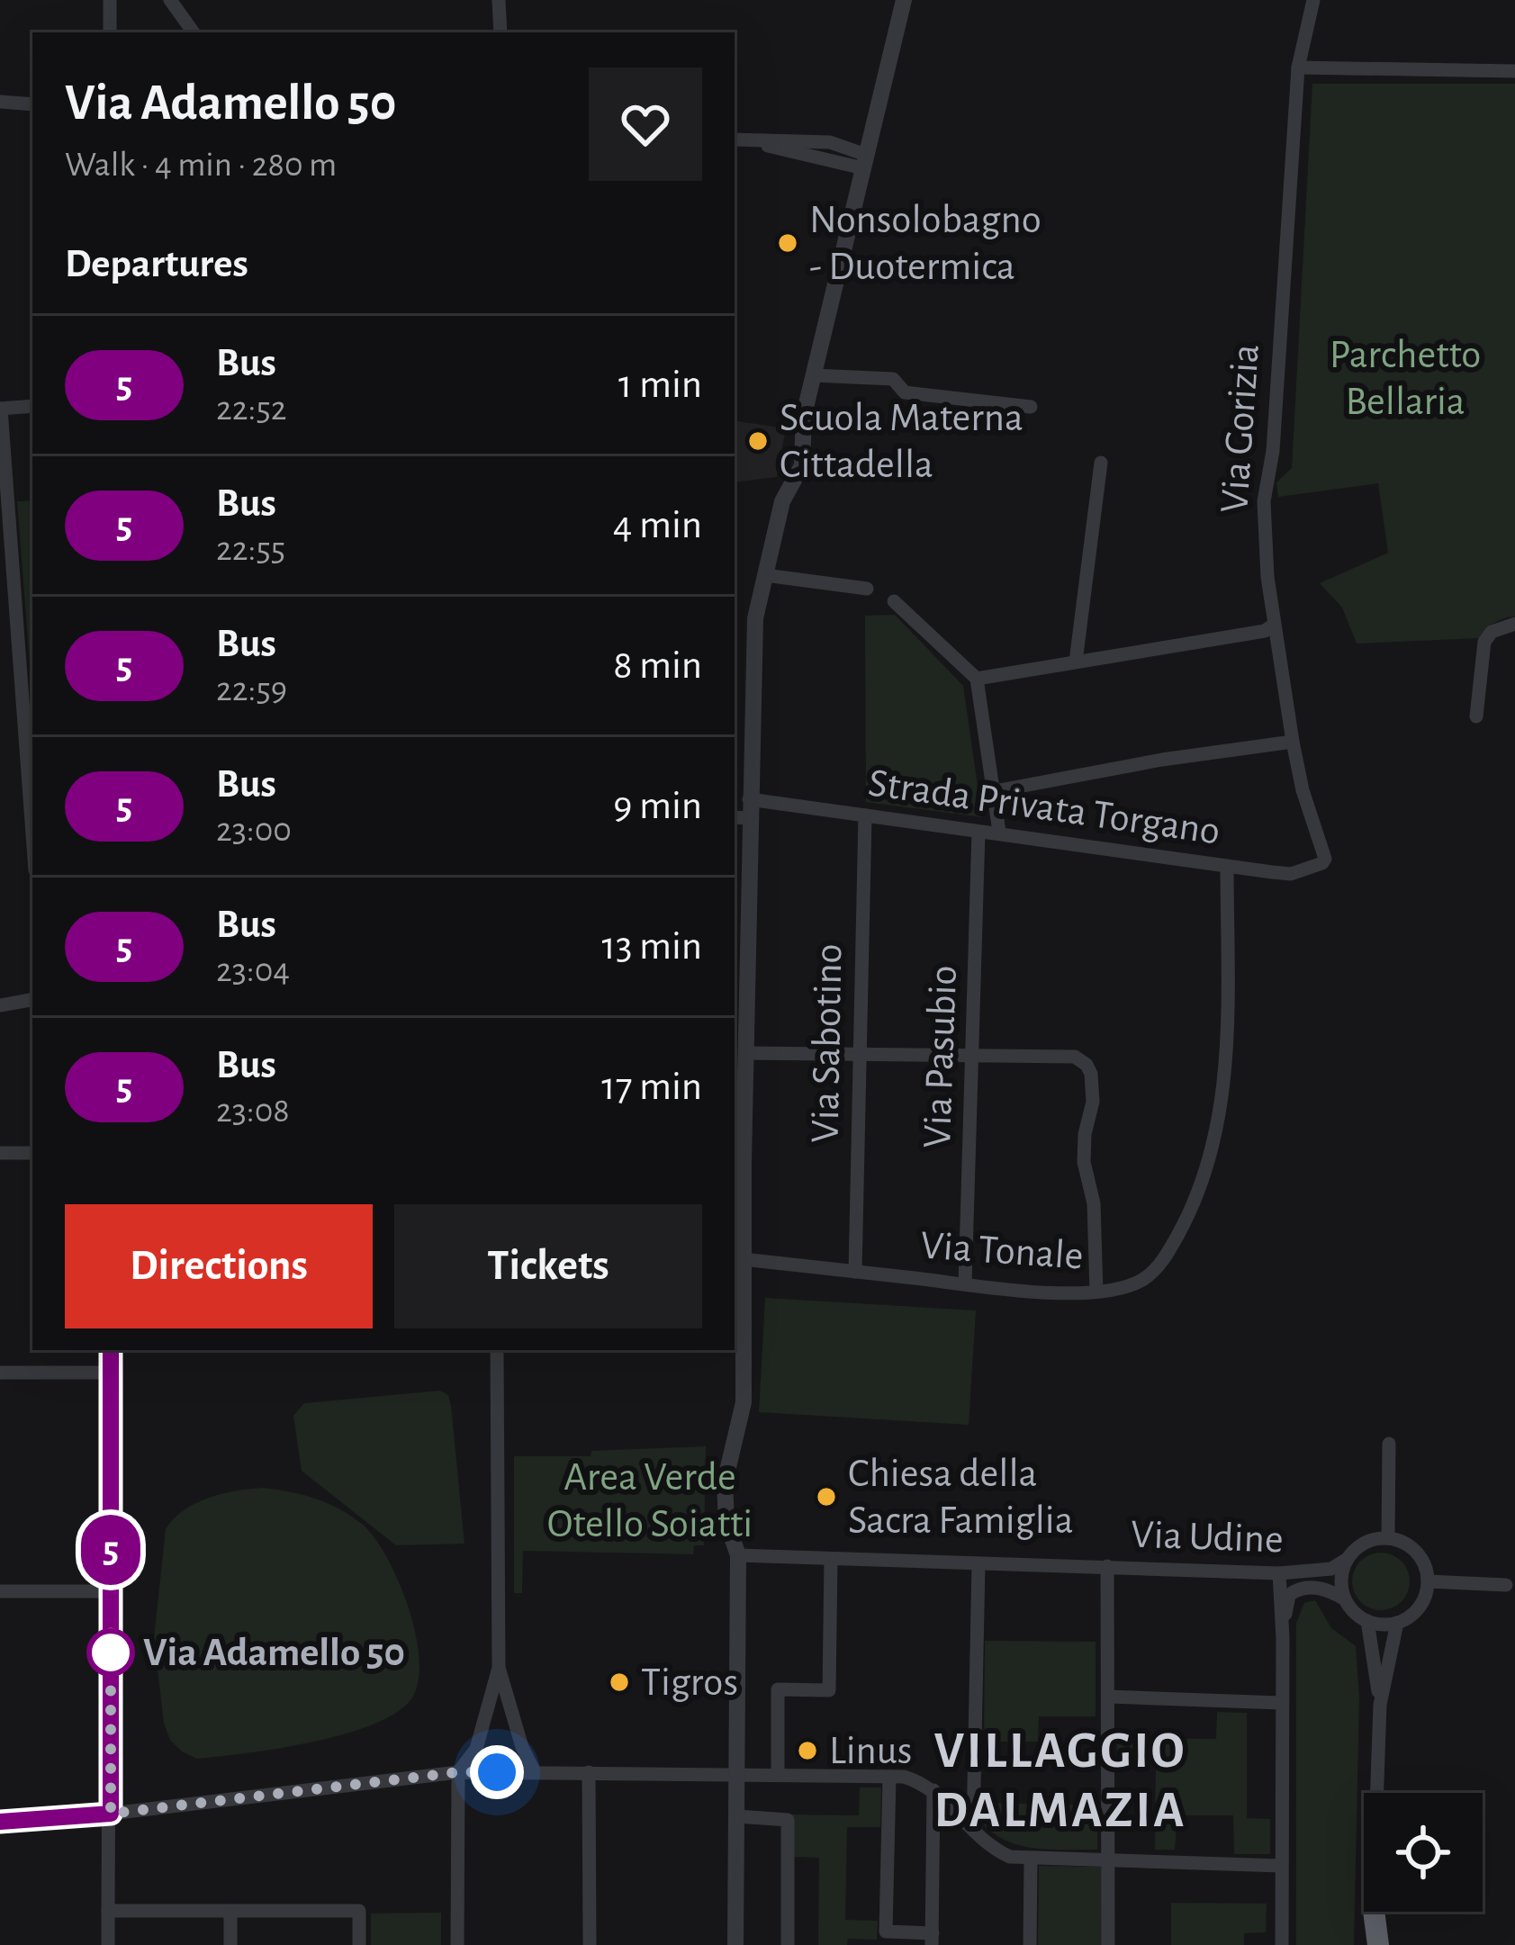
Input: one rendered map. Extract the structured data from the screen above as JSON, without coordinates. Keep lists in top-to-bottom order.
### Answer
{
  "streets": {
    "street": [
      "Via Gorizia",
      "Strada Privata Torgano",
      "Via Sabotino",
      "Via Pasubio",
      "Via Tonale",
      "Via Udine"
    ]
  },
  "crossings": [
    ["Via Gorizia", "Strada Privata Torgano"],
    ["Strada Privata Torgano", "Via Sabotino"],
    ["Strada Privata Torgano", "Via Pasubio"],
    ["Strada Privata Torgano", "Via Tonale"],
    ["Via Sabotino", "Via Tonale"],
    ["Via Pasubio", "Via Tonale"]
  ],
  "districts": ["VILLAGGIO DALMAZIA"],
  "parks": ["Parchetto Bellaria", "Area Verde Otello Soiatti"],
  "places": [
    "Nonsolobagno - Duotermica",
    "Scuola Materna Cittadella",
    "Chiesa della Sacra Famiglia",
    "Via Adamello 50",
    "Tigros",
    "Linus"
  ],
  "lines": ["bus line 5"],
  "page": {
    "on_map": "5",
    "heading": [
      ["Via Adamello 50", "Walk · 4 min · 280 m"],
      "Departures"
    ],
    "list": [
      {
        "mark": "5",
        "name": "Bus",
        "note": "22:52",
        "value": "1 min"
      },
      {
        "mark": "5",
        "name": "Bus",
        "note": "22:55",
        "value": "4 min"
      },
      {
        "mark": "5",
        "name": "Bus",
        "note": "22:59",
        "value": "8 min"
      },
      {
        "mark": "5",
        "name": "Bus",
        "note": "23:00",
        "value": "9 min"
      },
      {
        "mark": "5",
        "name": "Bus",
        "note": "23:04",
        "value": "13 min"
      },
      {
        "mark": "5",
        "name": "Bus",
        "note": "23:08",
        "value": "17 min"
      }
    ],
    "buttons": ["Directions", "Tickets"]
  }
}
